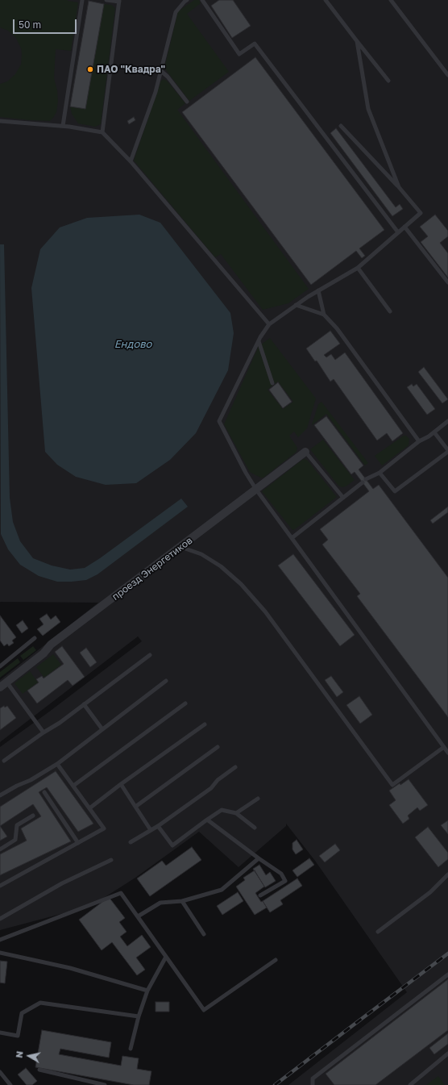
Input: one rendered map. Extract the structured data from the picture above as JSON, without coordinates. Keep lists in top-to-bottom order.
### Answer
{
  "streets": {
    "street": ["проезд Энергетиков"]
  },
  "water": ["Ендово"],
  "places": ["ПАО \"Квадра\""],
  "scale_bar": "50 m",
  "north": "left"
}
